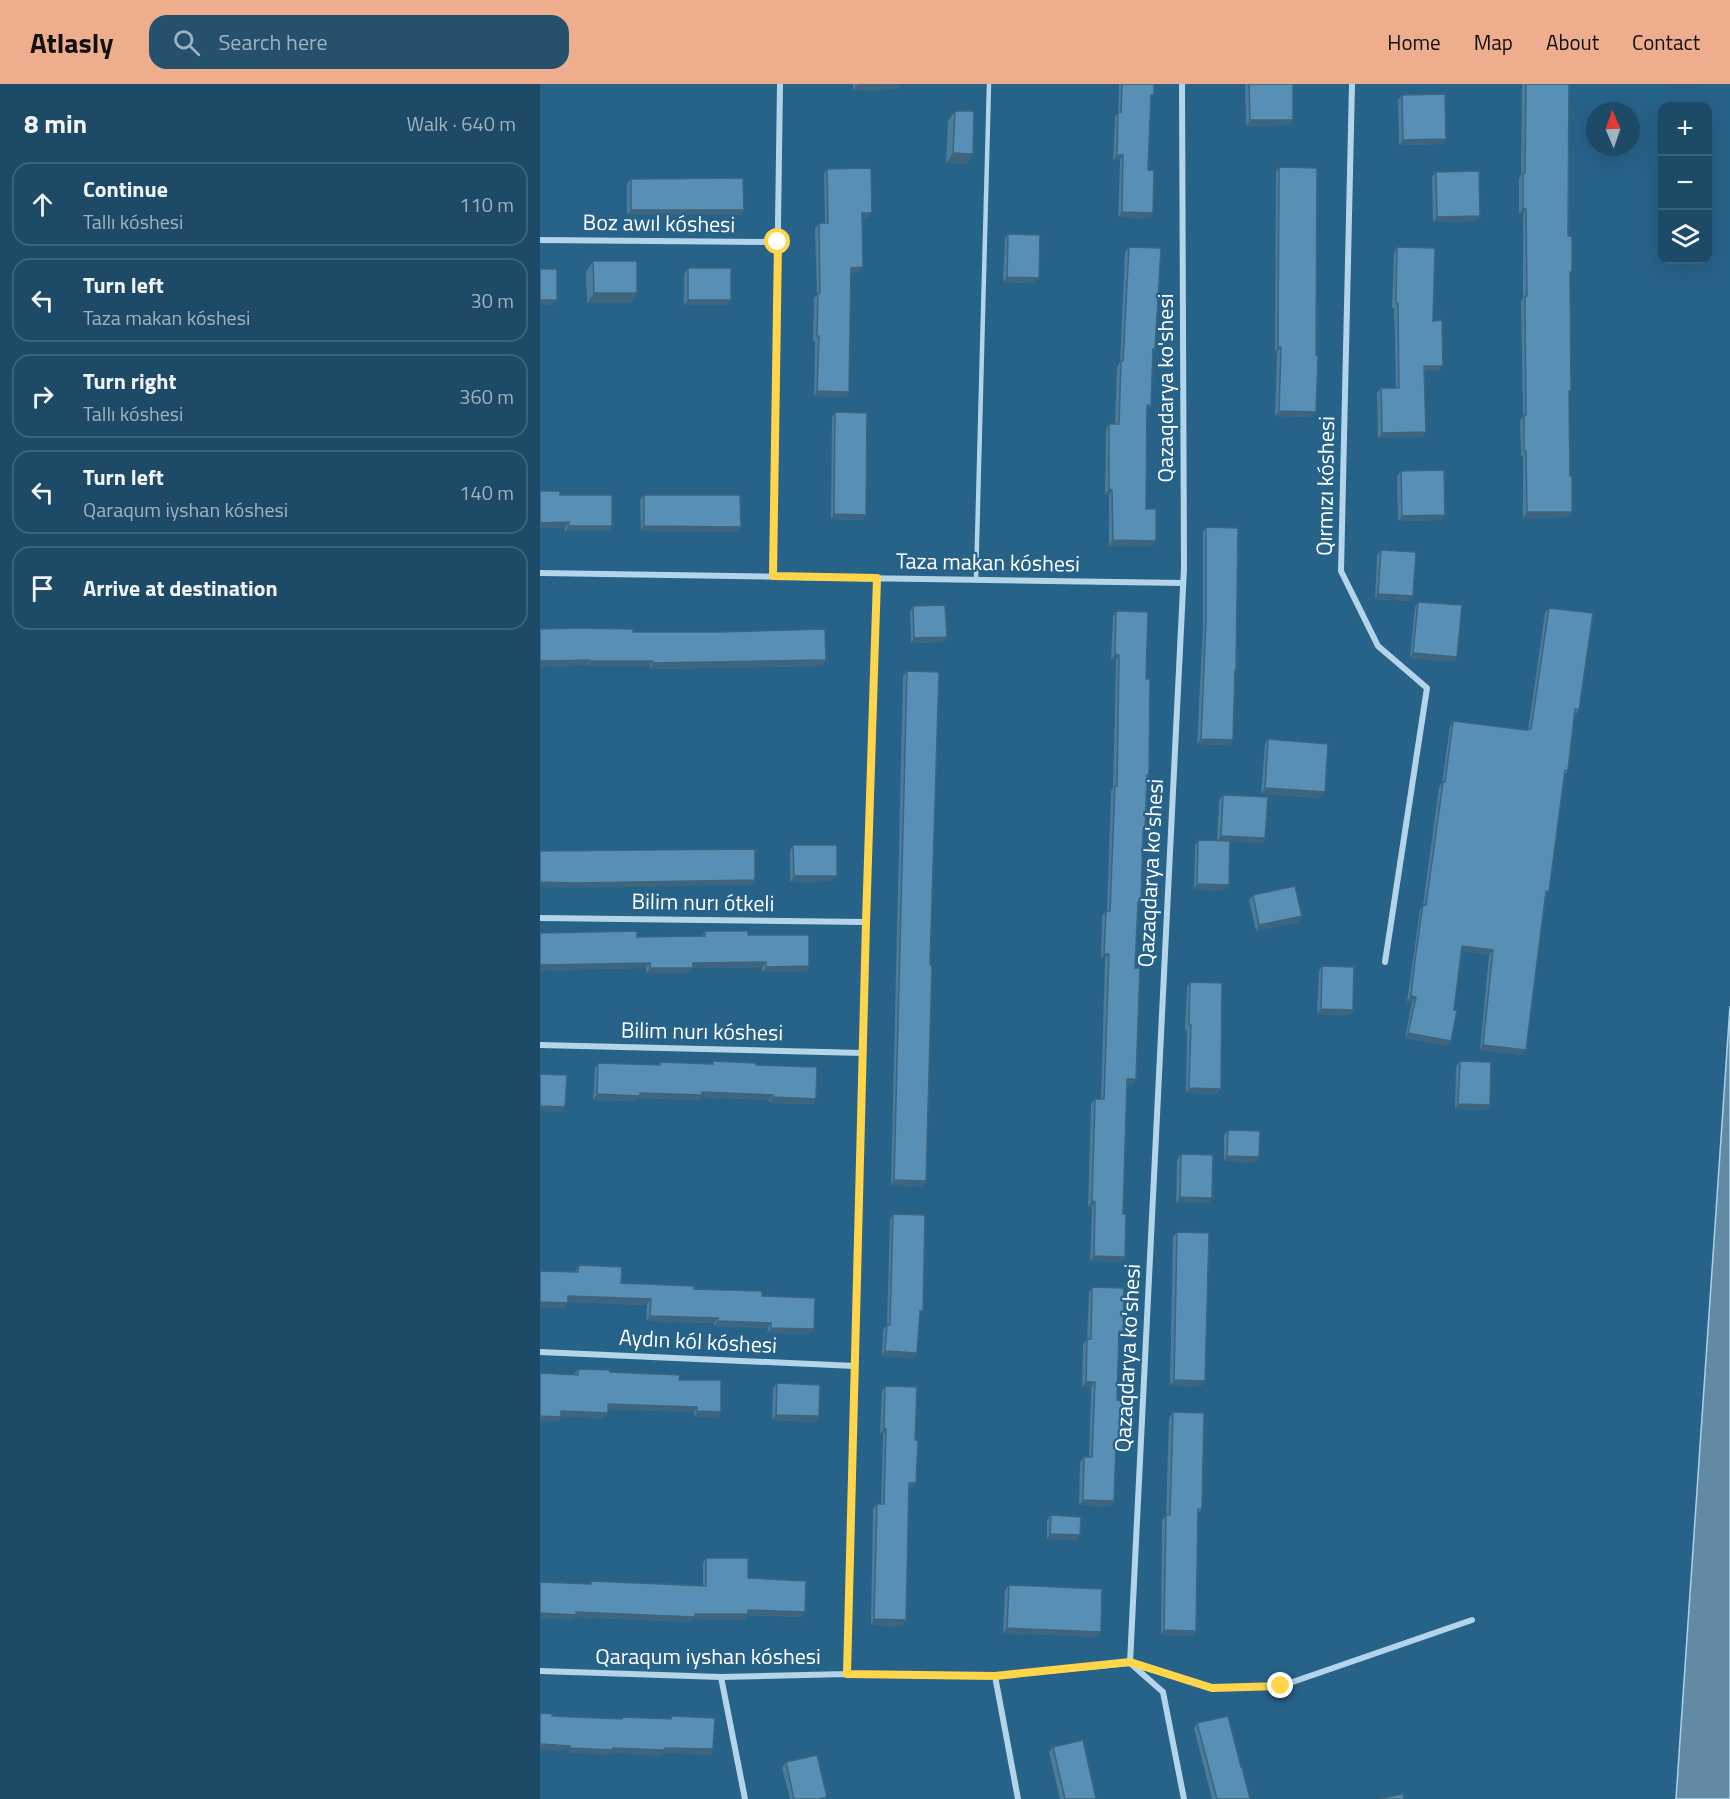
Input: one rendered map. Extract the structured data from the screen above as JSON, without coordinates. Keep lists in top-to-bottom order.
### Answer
{
  "streets": {
    "street": [
      "Boz awıl kóshesi",
      "Qazaqdarya ko'shesi",
      "Qırmızı kóshesi",
      "Taza makan kóshesi",
      "Bilim nurı ótkeli",
      "Bilim nurı kóshesi",
      "Aydın kól kóshesi",
      "Qaraqum iyshan kóshesi"
    ]
  },
  "crossings": [
    ["Qazaqdarya ko'shesi", "Taza makan kóshesi"],
    ["Qazaqdarya ko'shesi", "Qaraqum iyshan kóshesi"]
  ],
  "north": "top",
  "page": {
    "header": "Atlasly",
    "search": "Search here",
    "nav": [
      "Home",
      "Map",
      "About",
      "Contact"
    ],
    "heading": ["8 min", "Walk · 640 m"],
    "map_buttons": ["+", "−"],
    "list": [
      ["Continue", "Tallı kóshesi", "110 m"],
      ["Turn left", "Taza makan kóshesi", "30 m"],
      ["Turn right", "Tallı kóshesi", "360 m"],
      ["Turn left", "Qaraqum iyshan kóshesi", "140 m"],
      "Arrive at destination"
    ]
  }
}
